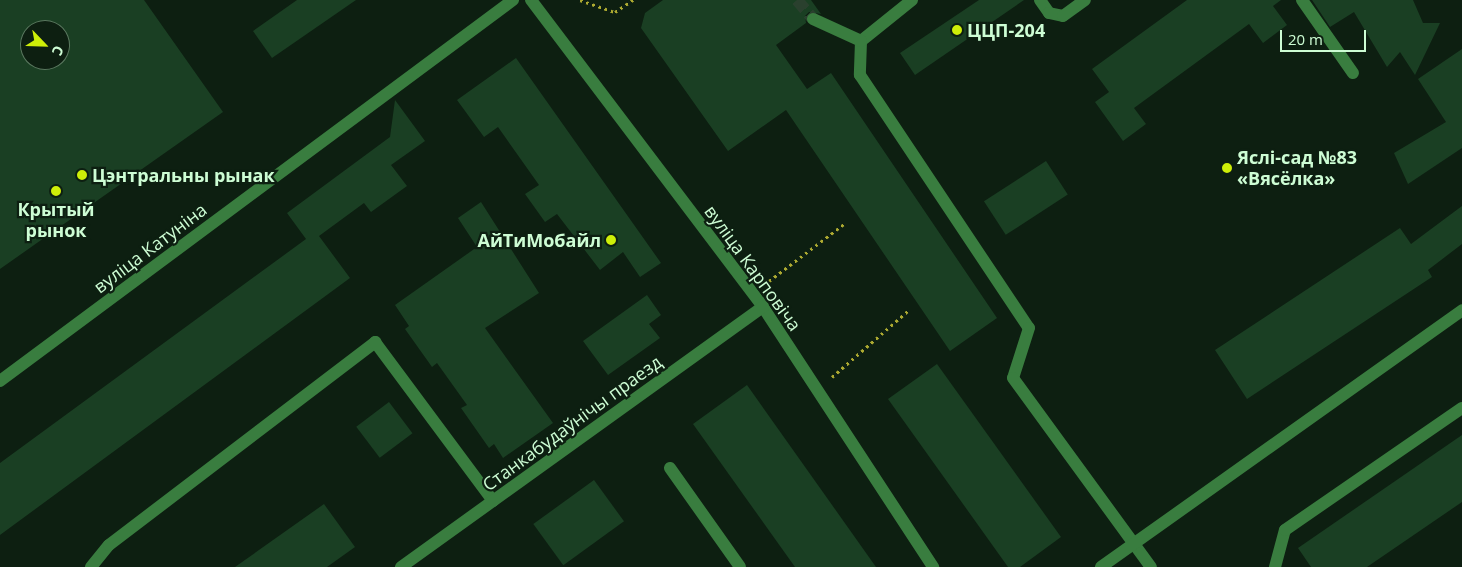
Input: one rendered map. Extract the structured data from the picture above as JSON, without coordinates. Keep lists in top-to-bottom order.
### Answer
{
  "streets": {
    "street": ["вуліца Катуніна", "вуліца Карповіча", "Станкабудаўнічы праезд"]
  },
  "crossings": [
    ["вуліца Карповіча", "Станкабудаўнічы праезд"]
  ],
  "places": [
    "ЦЦП-204",
    "Яслі-сад №83 «Вясёлка»",
    "Цэнтральны рынак",
    "Крытый рынок",
    "АйТиМобайл"
  ],
  "scale_bar": "20 m",
  "north": "bottom right"
}
